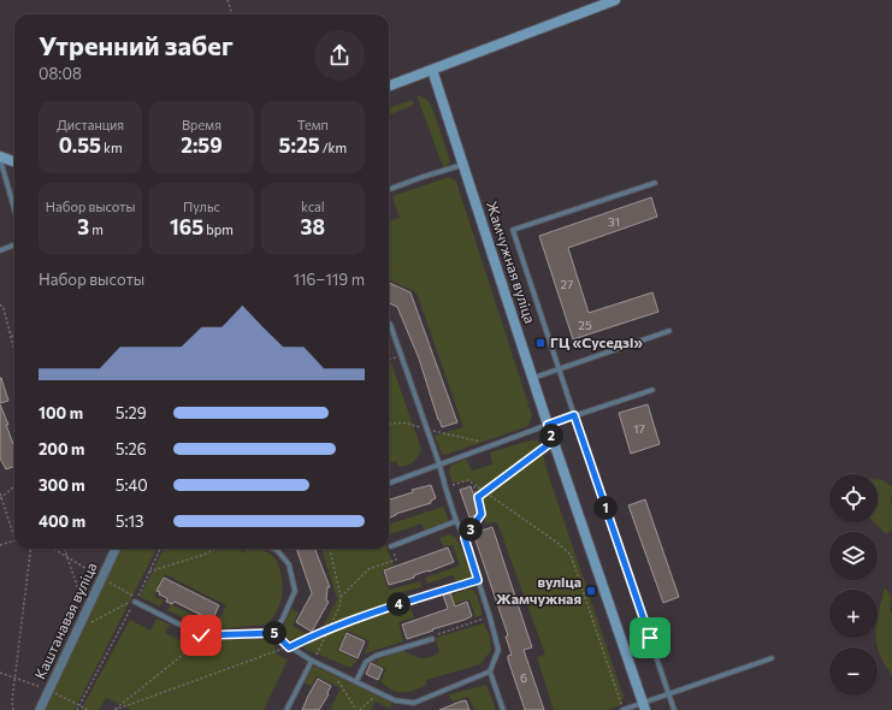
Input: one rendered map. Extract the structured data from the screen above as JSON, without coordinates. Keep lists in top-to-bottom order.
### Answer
{
  "streets": {
    "main road": ["Жамчужная вуліца"],
    "street": ["Каштанавая вуліца"]
  },
  "places": {
    "transit": ["ГЦ «Суседзі»", "вуліца Жамчужная"]
  },
  "house_numbers": [
    "31",
    "27",
    "25",
    "17",
    "6"
  ],
  "page": {
    "heading": ["Утренний забег", "08:08"],
    "stats": [
      ["Дистанция", "0.55 km"],
      ["Время", "2:59"],
      ["Темп", "5:25 /km"],
      ["Набор высоты", "3 m"],
      ["Пульс", "165 bpm"],
      ["kcal", "38"]
    ],
    "chart": ["Набор высоты", "116–119 m"],
    "list": [
      {
        "name": "100 m",
        "note": "5:29"
      },
      {
        "name": "200 m",
        "note": "5:26"
      },
      {
        "name": "300 m",
        "note": "5:40"
      },
      {
        "name": "400 m",
        "note": "5:13"
      }
    ],
    "pins": [
      "2",
      "1",
      "3",
      "4",
      "5"
    ],
    "map_buttons": ["+", "−"]
  }
}
